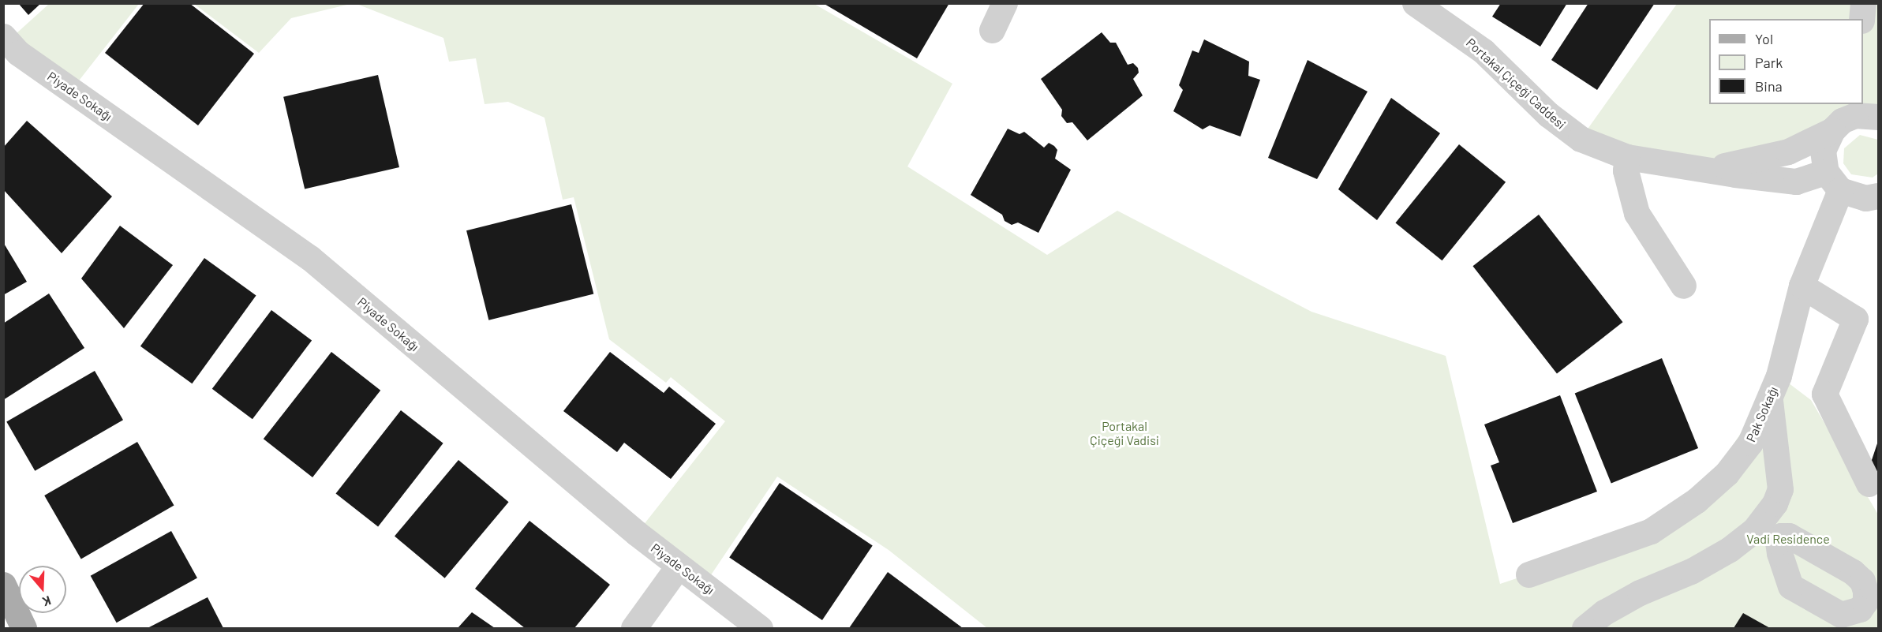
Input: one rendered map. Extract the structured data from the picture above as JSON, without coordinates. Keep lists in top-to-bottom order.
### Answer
{
  "streets": {
    "street": ["Portakal Çiçeği Caddesi", "Piyade Sokağı", "Pak Sokağı"]
  },
  "crossings": [
    ["Portakal Çiçeği Caddesi", "Pak Sokağı"]
  ],
  "parks": ["Portakal Çiçeği Vadisi", "Vadi Residence"],
  "legend": ["Yol", "Park", "Bina"],
  "north": "bottom"
}
